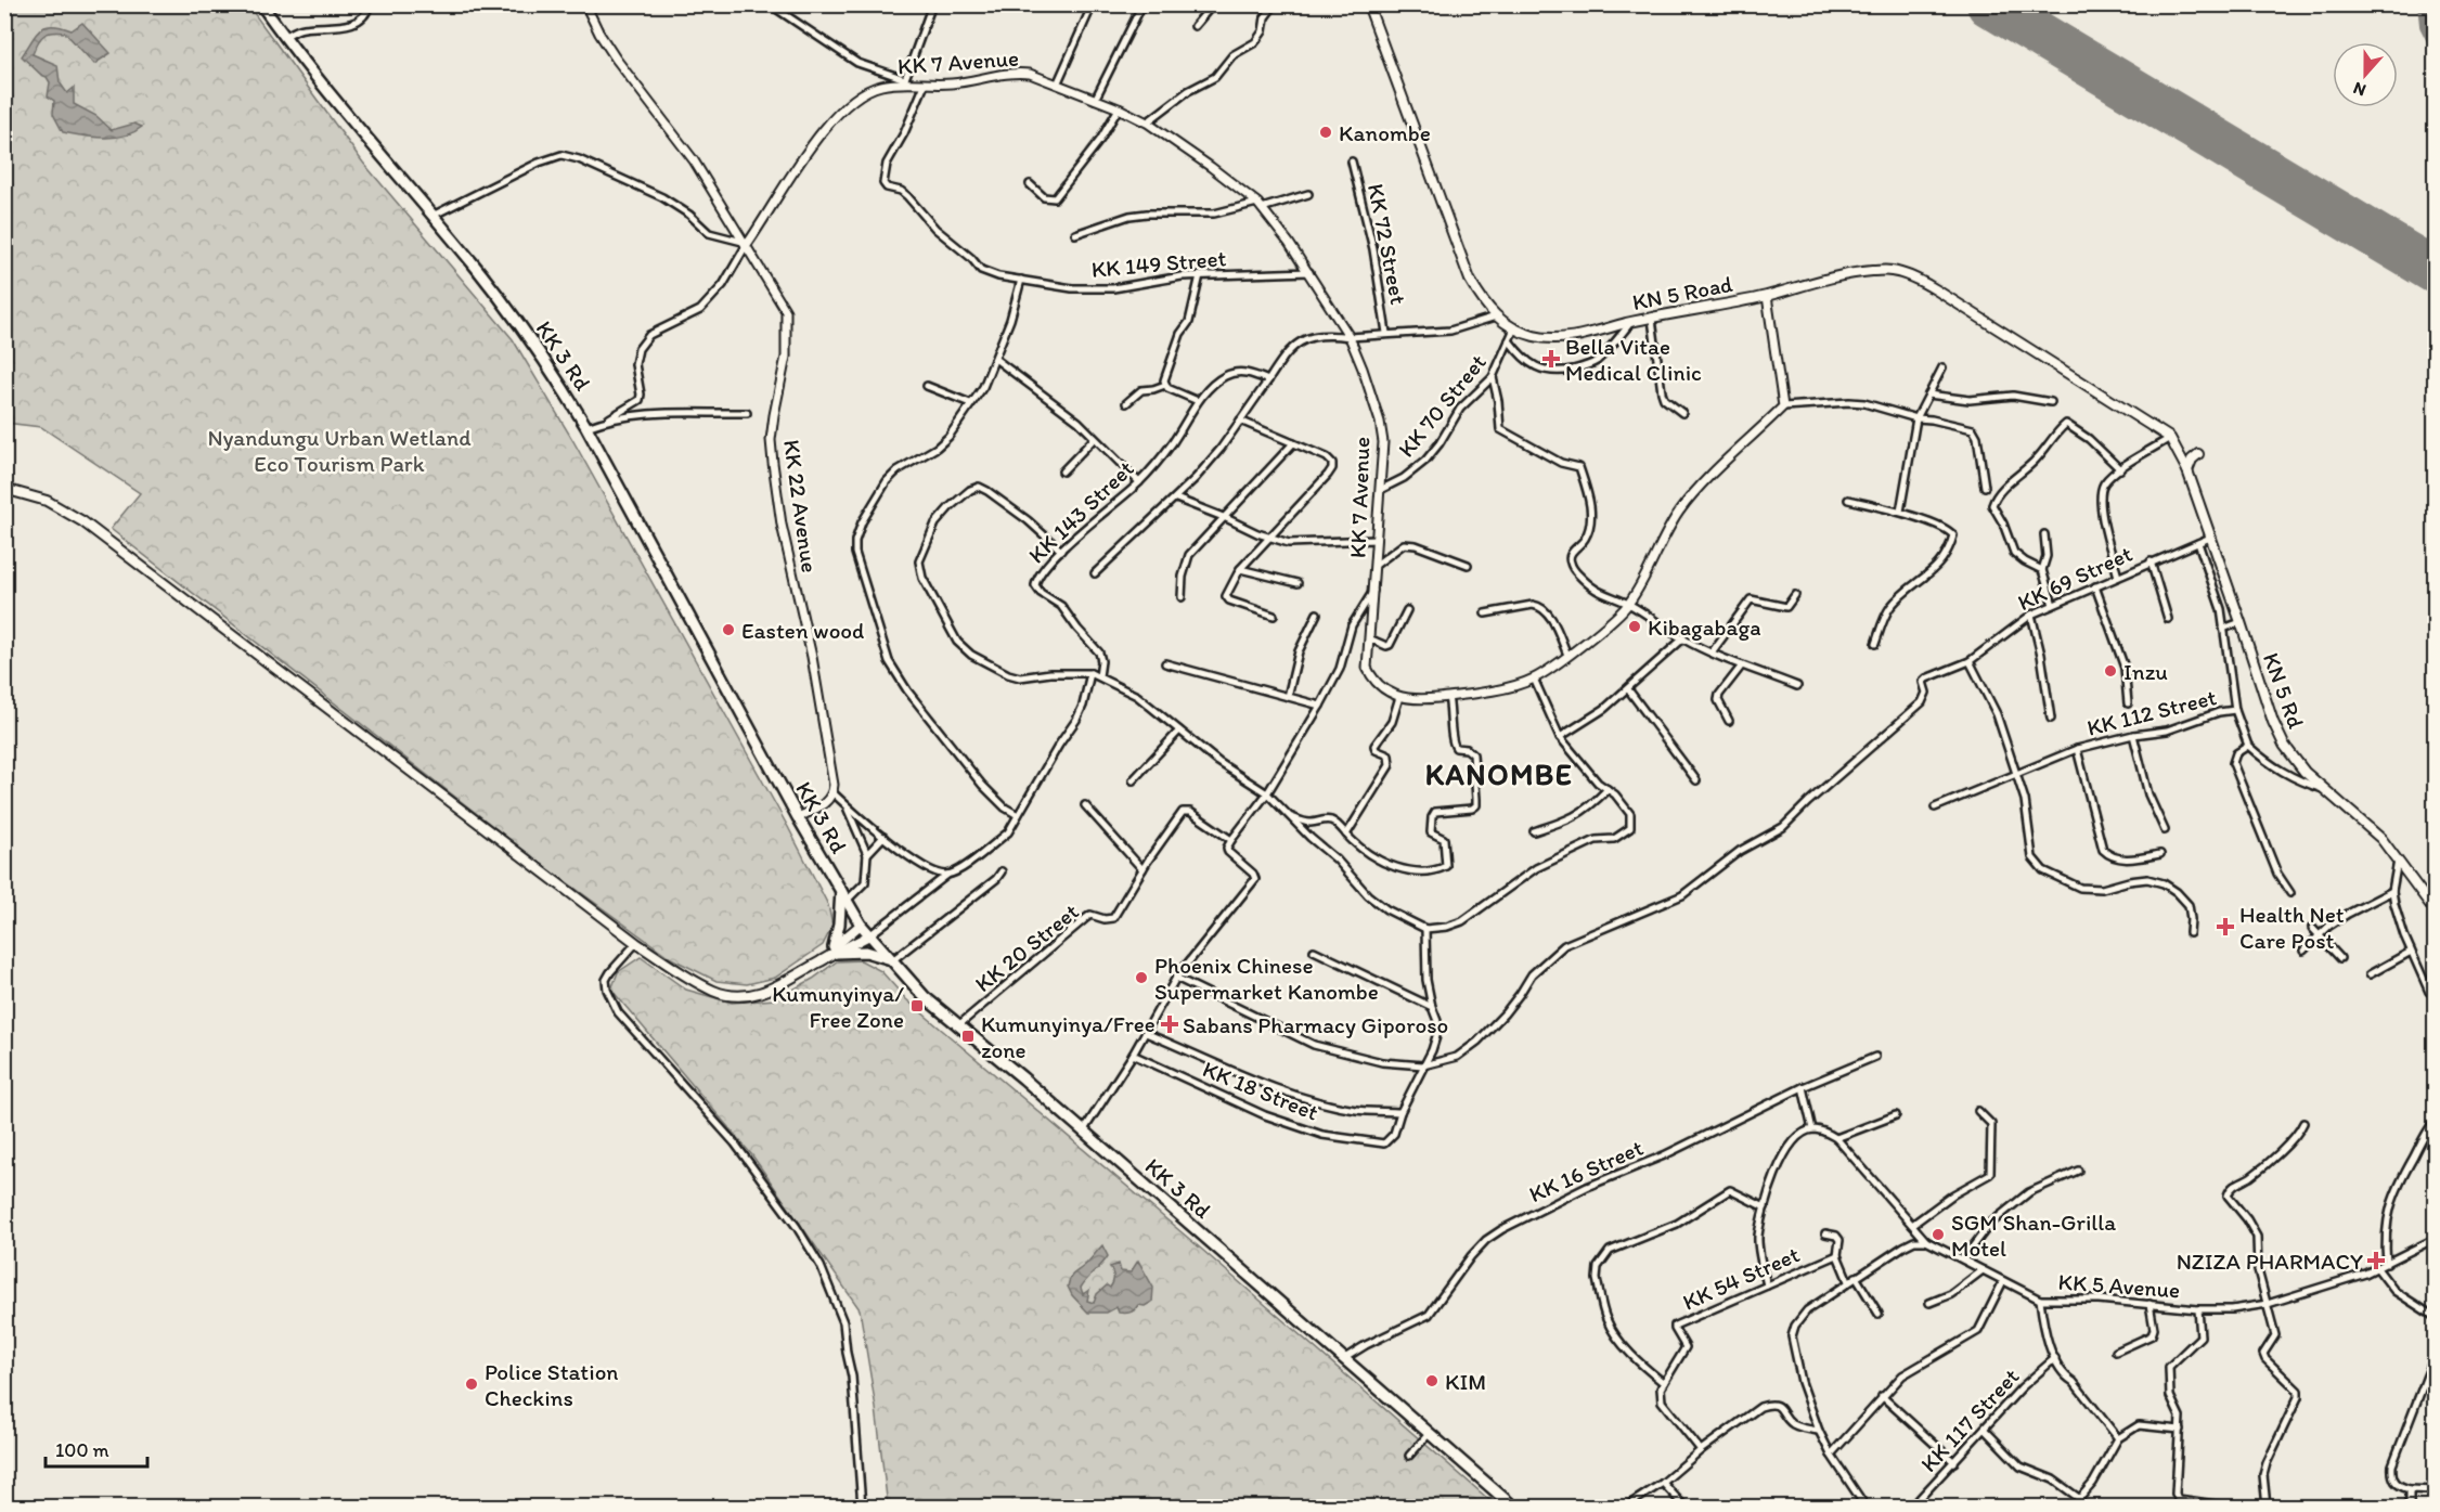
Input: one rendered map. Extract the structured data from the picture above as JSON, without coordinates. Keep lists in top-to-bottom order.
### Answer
{
  "streets": {
    "highway": ["KK 3 Rd"],
    "main road": ["KN 5 Road", "KN 5 Rd"],
    "street": [
      "KK 7 Avenue",
      "KK 72 Street",
      "KK 149 Street",
      "KK 70 Street",
      "KK 22 Avenue",
      "KK 143 Street",
      "KK 69 Street",
      "KK 112 Street",
      "KK 20 Street",
      "KK 18 Street",
      "KK 16 Street",
      "KK 54 Street",
      "KK 5 Avenue",
      "KK 117 Street"
    ]
  },
  "crossings": [
    ["KK 7 Avenue", "KK 149 Street"],
    ["KK 7 Avenue", "KK 70 Street"],
    ["KK 7 Avenue", "KK 22 Avenue"],
    ["KN 5 Road", "KK 70 Street"],
    ["KN 5 Road", "KN 5 Rd"],
    ["KK 3 Rd", "KK 20 Street"],
    ["KK 3 Rd", "KK 16 Street"],
    ["KK 69 Street", "KN 5 Rd"],
    ["KK 69 Street", "KK 18 Street"]
  ],
  "districts": ["KANOMBE"],
  "parks": ["Nyandungu Urban Wetland Eco Tourism Park"],
  "places": {
    "other": [
      "Kanombe",
      "Kibagabaga",
      "Easten wood",
      "Inzu",
      "Phoenix Chinese Supermarket Kanombe",
      "SGM Shan-Grilla Motel",
      "KIM",
      "Police Station Checkins"
    ],
    "health": [
      "Bella Vitae Medical Clinic",
      "Health Net Care Post",
      "Sabans Pharmacy Giporoso",
      "NZIZA PHARMACY"
    ],
    "transit": ["Kumunyinya/ Free Zone", "Kumunyinya/Free zone"]
  },
  "scale_bar": "100 m",
  "north": "bottom"
}
